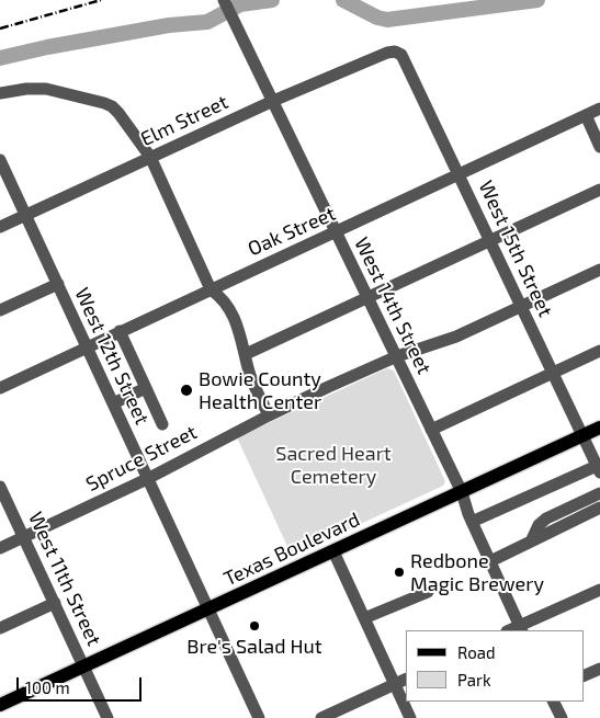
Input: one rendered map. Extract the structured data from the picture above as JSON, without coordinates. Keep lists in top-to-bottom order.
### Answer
{
  "streets": {
    "main road": ["Texas Boulevard"],
    "street": [
      "Elm Street",
      "Oak Street",
      "West 15th Street",
      "West 14th Street",
      "West 12th Street",
      "Spruce Street",
      "West 11th Street"
    ]
  },
  "crossings": [
    ["Elm Street", "West 15th Street"],
    ["Elm Street", "West 14th Street"],
    ["Elm Street", "West 12th Street"],
    ["Oak Street", "West 15th Street"],
    ["Oak Street", "West 14th Street"],
    ["Oak Street", "West 12th Street"],
    ["West 15th Street", "Spruce Street"],
    ["West 15th Street", "Texas Boulevard"],
    ["West 14th Street", "Spruce Street"],
    ["West 14th Street", "Texas Boulevard"],
    ["West 12th Street", "Spruce Street"],
    ["West 12th Street", "Texas Boulevard"],
    ["Spruce Street", "West 11th Street"],
    ["Texas Boulevard", "West 11th Street"]
  ],
  "parks": ["Sacred Heart Cemetery"],
  "places": ["Bowie County Health Center", "Redbone Magic Brewery", "Bre's Salad Hut"],
  "legend": ["Road", "Park"],
  "scale_bar": "100 m"
}
